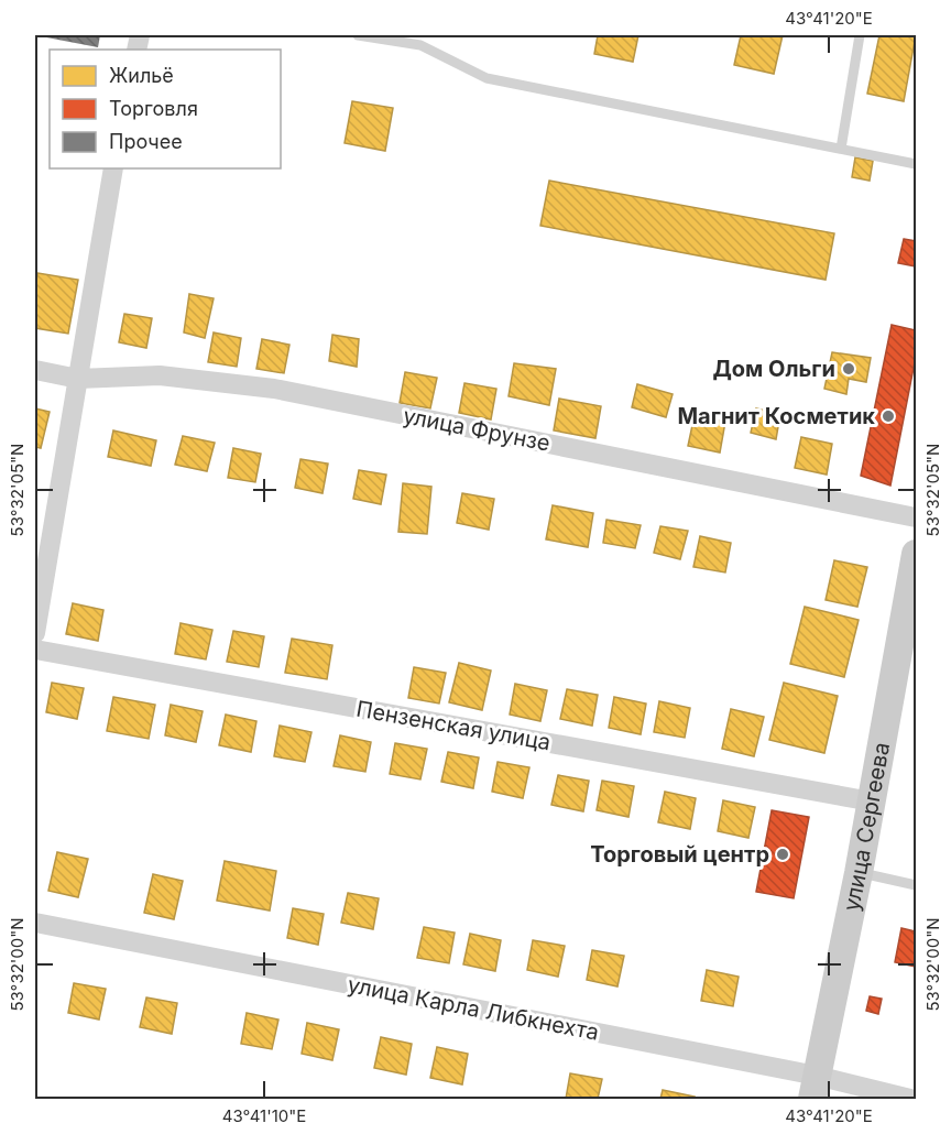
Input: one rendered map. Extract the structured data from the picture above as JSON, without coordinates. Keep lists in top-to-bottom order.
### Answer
{
  "streets": {
    "main road": ["улица Сергеева"],
    "street": ["улица Фрунзе", "Пензенская улица", "улица Карла Либкнехта"]
  },
  "crossings": [
    ["Пензенская улица", "улица Сергеева"],
    ["улица Сергеева", "улица Карла Либкнехта"]
  ],
  "places": ["Дом Ольги", "Магнит Косметик", "Торговый центр"],
  "legend": ["Жильё", "Торговля", "Прочее"],
  "coordinates": [
    "43°41'20\"E",
    "53°32'05\"N",
    "53°32'00\"N",
    "43°41'10\"E"
  ]
}
